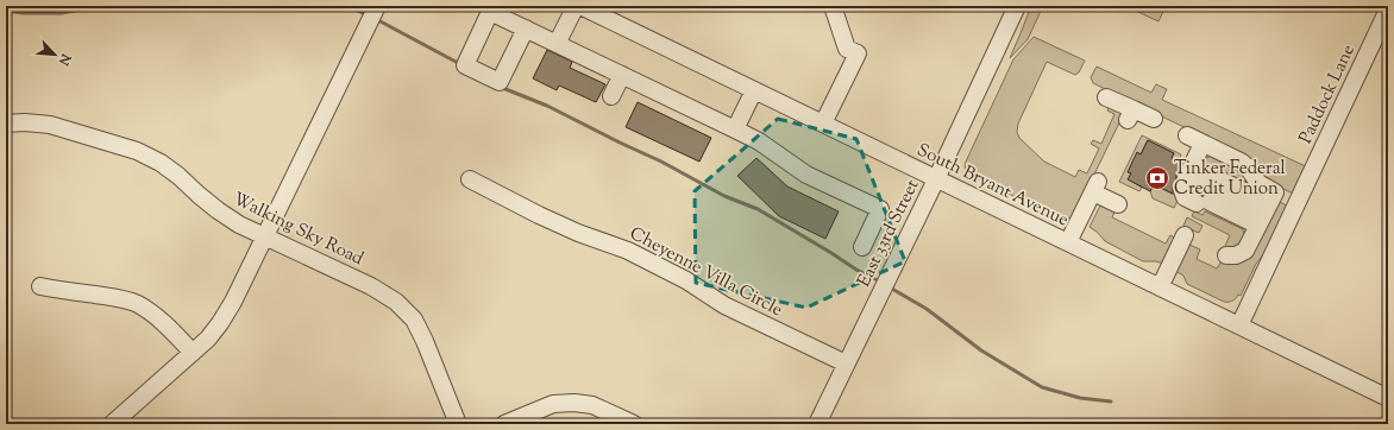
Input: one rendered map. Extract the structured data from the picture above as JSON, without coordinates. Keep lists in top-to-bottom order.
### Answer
{
  "streets": {
    "street": [
      "Paddock Lane",
      "South Bryant Avenue",
      "Walking Sky Road",
      "East 33rd Street",
      "Cheyenne Villa Circle"
    ]
  },
  "crossings": [
    ["Paddock Lane", "South Bryant Avenue"],
    ["South Bryant Avenue", "East 33rd Street"],
    ["East 33rd Street", "Cheyenne Villa Circle"]
  ],
  "places": {
    "bank": ["Tinker Federal Credit Union"]
  },
  "north": "bottom right"
}
